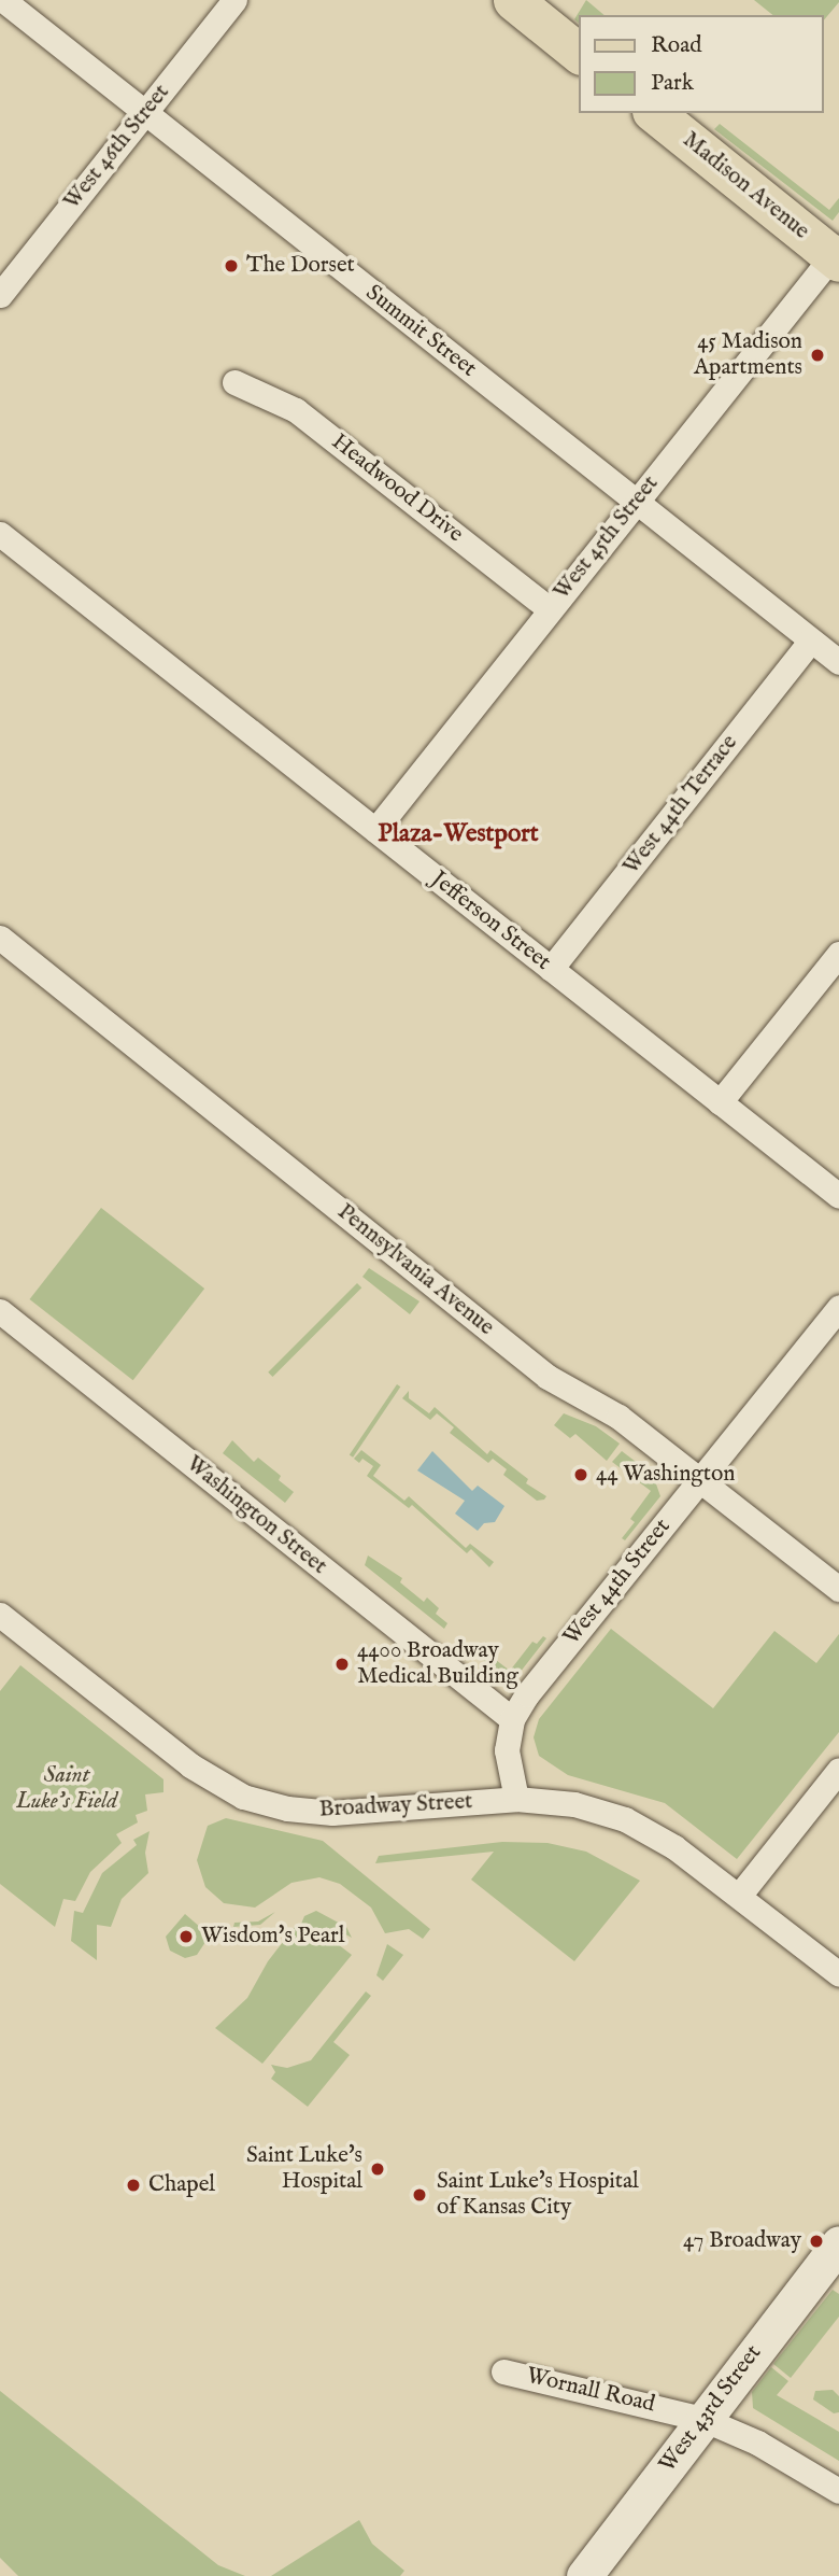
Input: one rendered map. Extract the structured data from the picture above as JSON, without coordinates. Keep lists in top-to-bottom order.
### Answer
{
  "streets": {
    "main road": ["Madison Avenue"],
    "street": [
      "West 46th Street",
      "Summit Street",
      "Headwood Drive",
      "West 45th Street",
      "West 44th Terrace",
      "Jefferson Street",
      "Pennsylvania Avenue",
      "Washington Street",
      "West 44th Street",
      "Broadway Street",
      "Wornall Road",
      "West 43rd Street"
    ]
  },
  "crossings": [
    ["West 46th Street", "Summit Street"],
    ["Madison Avenue", "West 45th Street"],
    ["Summit Street", "West 45th Street"],
    ["Summit Street", "West 44th Terrace"],
    ["Headwood Drive", "West 45th Street"],
    ["West 45th Street", "Jefferson Street"],
    ["West 44th Terrace", "Jefferson Street"],
    ["Pennsylvania Avenue", "West 44th Street"],
    ["Washington Street", "West 44th Street"],
    ["Wornall Road", "West 43rd Street"]
  ],
  "districts": ["Plaza-Westport"],
  "parks": ["Saint Luke's Field"],
  "places": [
    "The Dorset",
    "45 Madison Apartments",
    "44 Washington",
    "4400 Broadway Medical Building",
    "Wisdom's Pearl",
    "Saint Luke's Hospital",
    "Chapel",
    "Saint Luke's Hospital of Kansas City",
    "47 Broadway"
  ],
  "legend": ["Road", "Park"]
}
